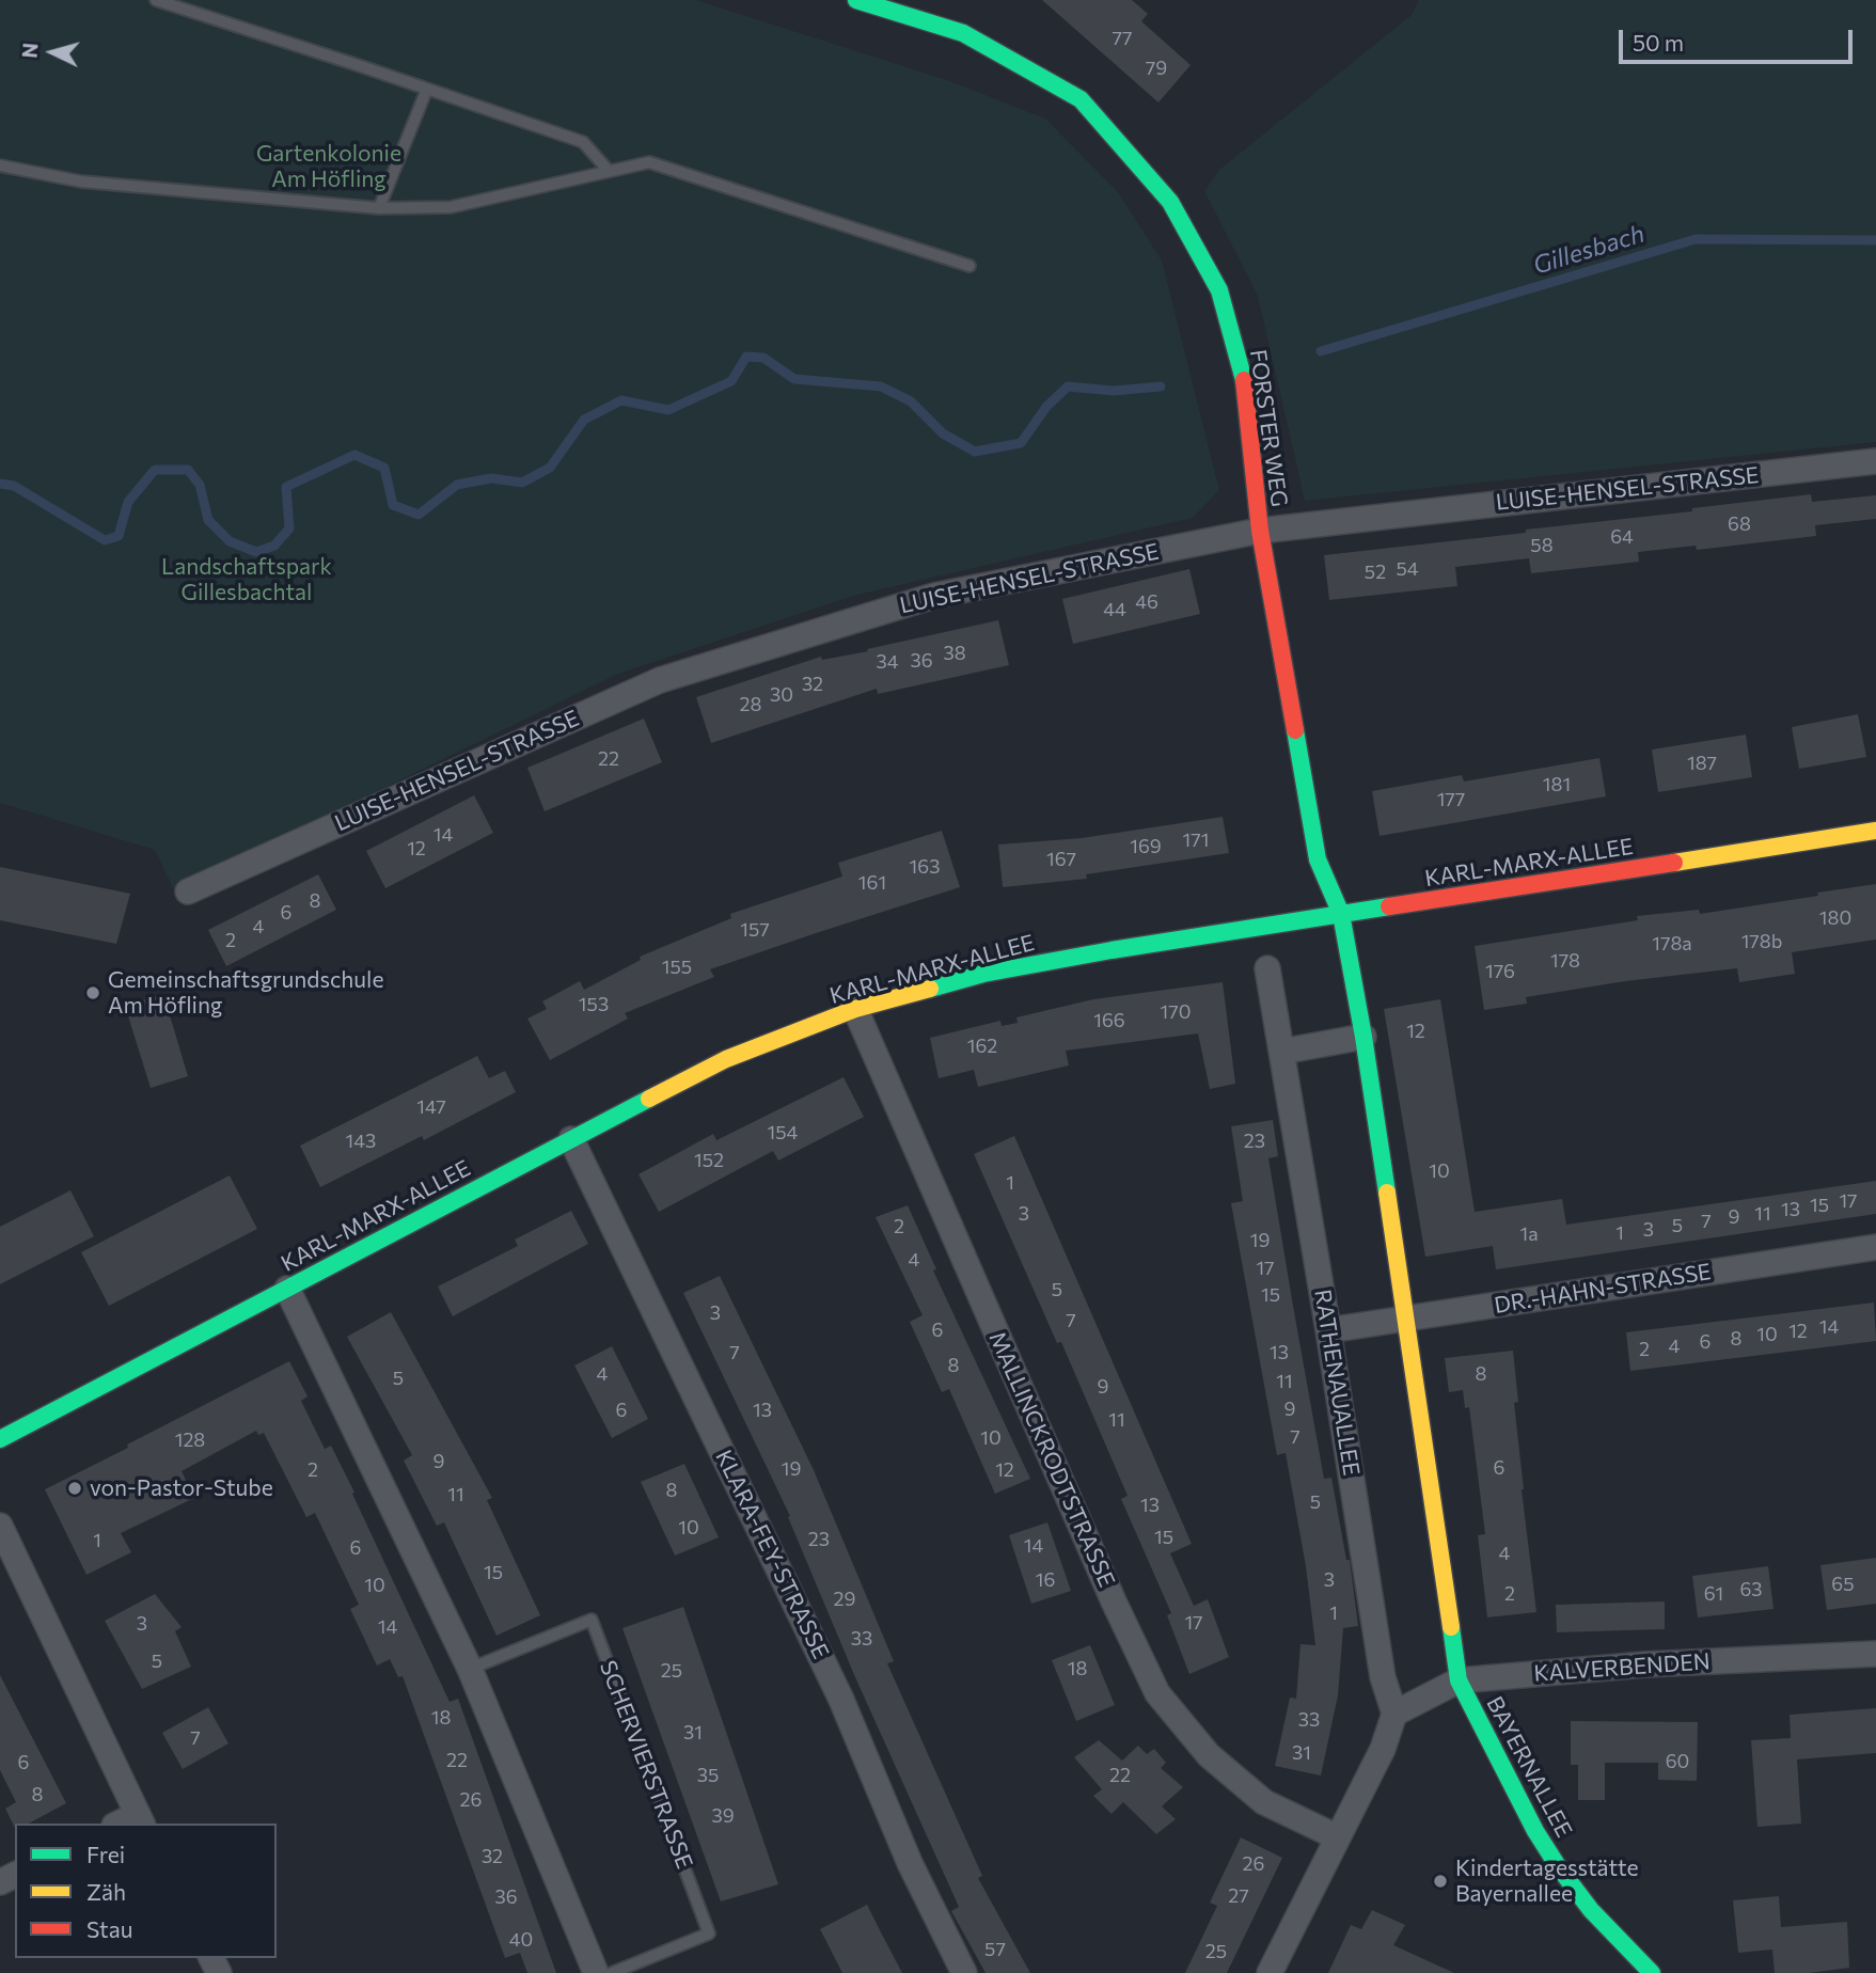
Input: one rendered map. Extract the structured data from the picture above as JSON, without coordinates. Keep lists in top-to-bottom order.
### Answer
{
  "streets": {
    "street": [
      "FORSTER WEG",
      "LUISE-HENSEL-STRASSE",
      "KARL-MARX-ALLEE",
      "DR.-HAHN-STRASSE",
      "RATHENAUALLEE",
      "MALLINCKRODTSTRASSE",
      "KLARA-FEY-STRASSE",
      "KALVERBENDEN",
      "BAYERNALLEE"
    ],
    "lane": ["SCHERVIERSTRASSE"]
  },
  "crossings": [
    ["FORSTER WEG", "LUISE-HENSEL-STRASSE"],
    ["FORSTER WEG", "KARL-MARX-ALLEE"],
    ["KARL-MARX-ALLEE", "MALLINCKRODTSTRASSE"],
    ["KARL-MARX-ALLEE", "KLARA-FEY-STRASSE"],
    ["DR.-HAHN-STRASSE", "RATHENAUALLEE"],
    ["RATHENAUALLEE", "KALVERBENDEN"],
    ["KALVERBENDEN", "BAYERNALLEE"]
  ],
  "water": ["Gillesbach"],
  "parks": ["Gartenkolonie Am Höfling", "Landschaftspark Gillesbachtal"],
  "places": ["Gemeinschaftsgrundschule Am Höfling", "von-Pastor-Stube", "Kindertagesstätte Bayernallee"],
  "house_numbers": [
    "77",
    "79",
    "68",
    "64",
    "58",
    "54",
    "52",
    "46",
    "44",
    "38",
    "36",
    "34",
    "32",
    "30",
    "28",
    "22",
    "187",
    "181",
    "177",
    "14",
    "171",
    "169",
    "12",
    "167",
    "163",
    "161",
    "8",
    "6",
    "180",
    "4",
    "157",
    "2",
    "178b",
    "178a",
    "178",
    "155",
    "176",
    "153",
    "170",
    "166",
    "12",
    "162",
    "147",
    "154",
    "143",
    "23",
    "152",
    "10",
    "1",
    "17",
    "15",
    "13",
    "3",
    "11",
    "9",
    "7",
    "5",
    "2",
    "3",
    "1",
    "1a",
    "19",
    "4",
    "17",
    "5",
    "15",
    "3",
    "7",
    "14",
    "6",
    "12",
    "10",
    "8",
    "6",
    "4",
    "2",
    "7",
    "13",
    "8",
    "4",
    "8",
    "5",
    "11",
    "9",
    "9",
    "6",
    "13",
    "11",
    "7",
    "10",
    "128",
    "9",
    "6",
    "19",
    "2",
    "12",
    "8",
    "11",
    "5",
    "13",
    "10",
    "15",
    "23",
    "1",
    "14",
    "6",
    "4",
    "15",
    "16",
    "3",
    "65",
    "10",
    "63",
    "2",
    "61",
    "29",
    "1",
    "17",
    "3",
    "14",
    "33",
    "5",
    "18",
    "25",
    "18",
    "33",
    "31",
    "7",
    "31",
    "22",
    "60",
    "6",
    "35",
    "22",
    "8",
    "26",
    "39",
    "32",
    "26",
    "27",
    "36",
    "40",
    "57",
    "25"
  ],
  "legend": ["Frei", "Zäh", "Stau"],
  "scale_bar": "50 m",
  "north": "left"
}
